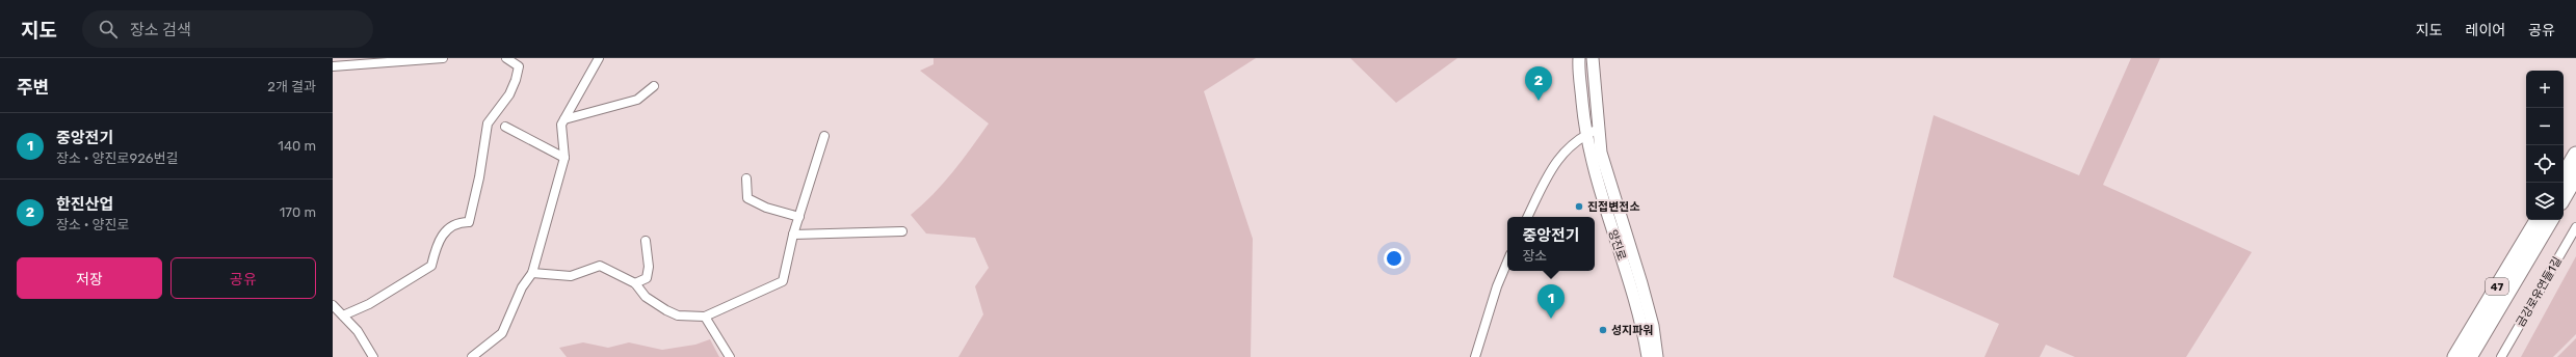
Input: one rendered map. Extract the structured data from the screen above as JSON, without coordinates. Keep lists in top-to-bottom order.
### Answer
{
  "streets": {
    "highway": ["47"],
    "main road": ["양진로"],
    "street": ["금강로유연들1길"]
  },
  "places": ["진접변전소", "성지파워"],
  "page": {
    "header": "지도",
    "search": "장소 검색",
    "nav": ["지도", "레이어", "공유"],
    "heading": ["주변", "2개 결과"],
    "pins": ["2", "1"],
    "map_buttons": ["+", "−"],
    "list": [
      {
        "mark": "1",
        "name": "중앙전기",
        "note": "장소 · 양진로926번길",
        "value": "140 m"
      },
      {
        "mark": "2",
        "name": "한진산업",
        "note": "장소 · 양진로",
        "value": "170 m"
      }
    ],
    "popup": ["중앙전기", "장소"],
    "buttons": ["저장", "공유"]
  }
}
